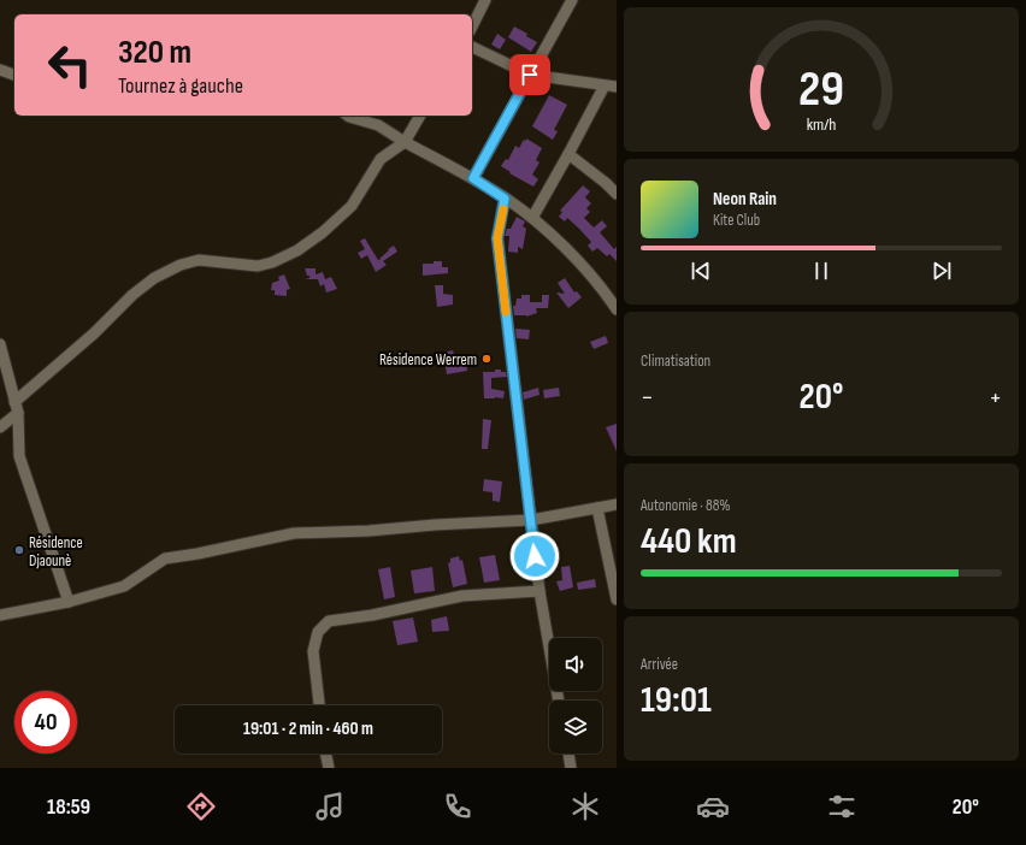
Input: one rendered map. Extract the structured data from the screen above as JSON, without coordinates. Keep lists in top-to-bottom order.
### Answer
{
  "places": ["Résidence Werrem", "Résidence Djaounè"],
  "page": {
    "turn": ["320 m", "Tournez à gauche"],
    "song": ["Neon Rain", "Kite Club"],
    "tile": [
      "Climatisation",
      ["Autonomie · 88%", "440 km"],
      ["Arrivée", "19:01"]
    ],
    "heat": ["−", "20°", "+"],
    "limit": "40",
    "trip": "19:01 · 2 min · 460 m",
    "tabs": ["18:59", "20°"],
    "gauge": ["29", "km/h"]
  }
}
